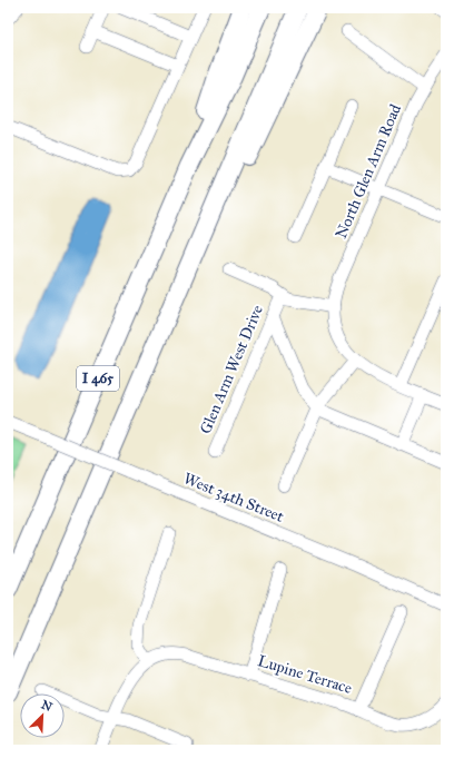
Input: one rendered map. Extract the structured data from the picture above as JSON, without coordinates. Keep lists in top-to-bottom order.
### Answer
{
  "streets": {
    "highway": ["I 465"],
    "street": [
      "North Glen Arm Road",
      "Glen Arm West Drive",
      "West 34th Street",
      "Lupine Terrace"
    ]
  },
  "crossings": [
    ["North Glen Arm Road", "Glen Arm West Drive"]
  ],
  "north": "top right"
}
